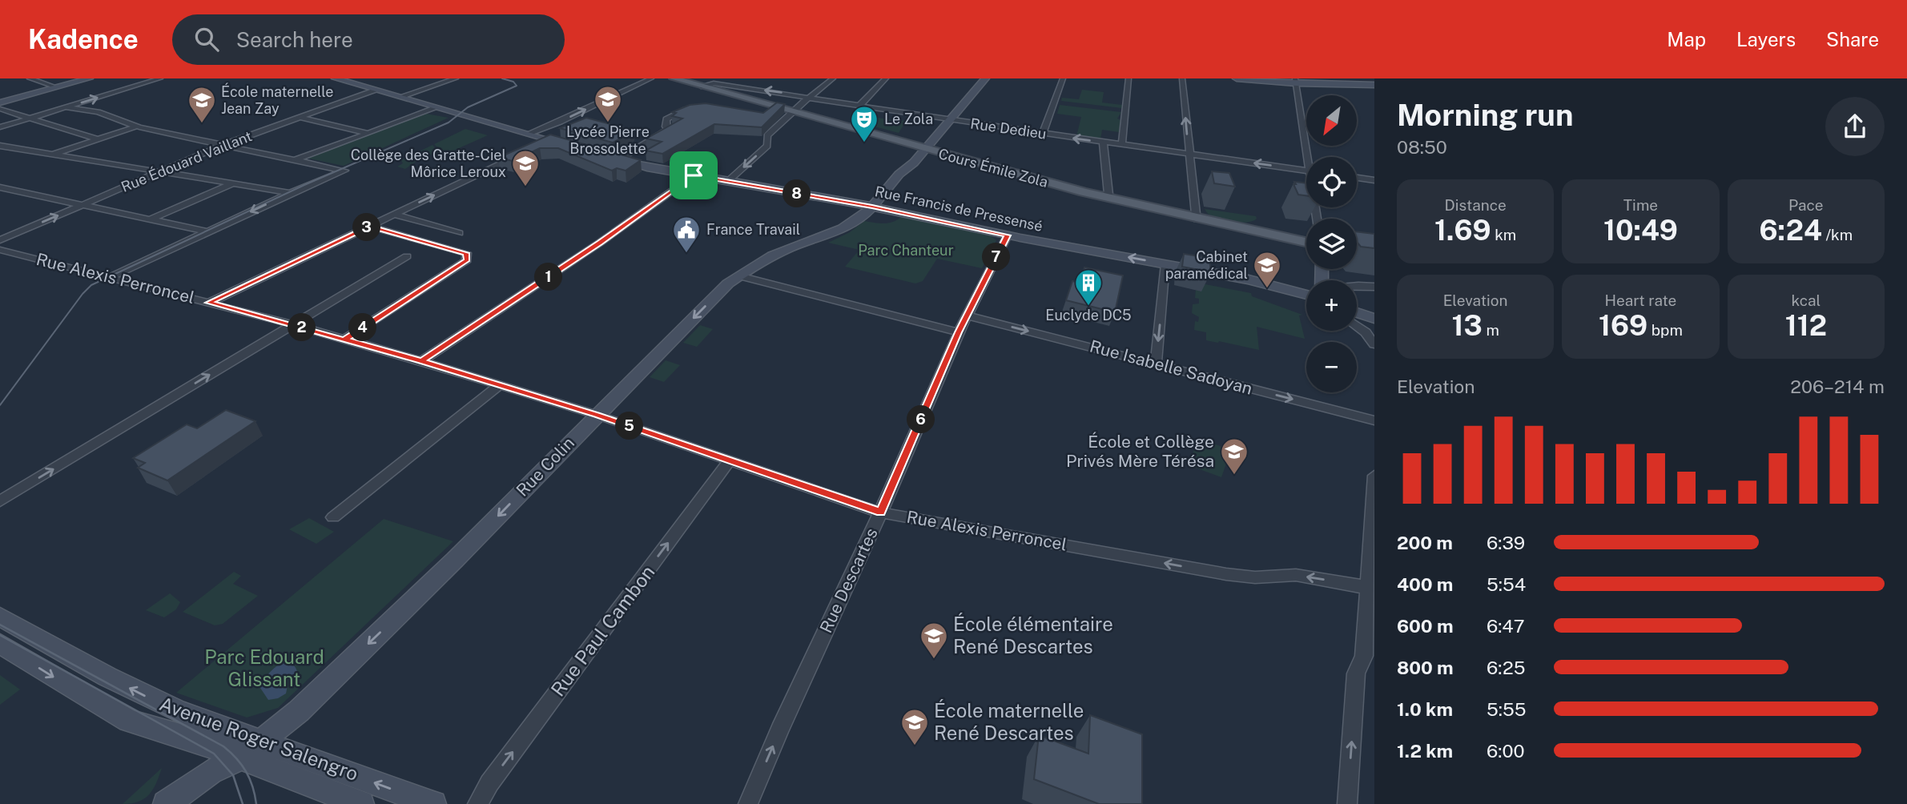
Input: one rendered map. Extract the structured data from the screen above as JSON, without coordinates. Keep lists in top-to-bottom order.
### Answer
{
  "streets": {
    "main road": ["Cours Émile Zola"],
    "street": [
      "Rue Dedieu",
      "Rue Édouard Vaillant",
      "Rue Francis de Pressensé",
      "Rue Alexis Perroncel",
      "Rue Isabelle Sadoyan",
      "Rue Colin",
      "Rue Descartes",
      "Rue Paul Cambon",
      "Avenue Roger Salengro"
    ]
  },
  "crossings": [
    ["Rue Dedieu", "Cours Émile Zola"],
    ["Rue Dedieu", "Rue Colin"],
    ["Cours Émile Zola", "Rue Colin"],
    ["Rue Francis de Pressensé", "Rue Colin"],
    ["Rue Francis de Pressensé", "Rue Descartes"],
    ["Rue Alexis Perroncel", "Rue Colin"],
    ["Rue Alexis Perroncel", "Rue Descartes"],
    ["Rue Alexis Perroncel", "Rue Paul Cambon"],
    ["Rue Isabelle Sadoyan", "Rue Descartes"],
    ["Rue Colin", "Avenue Roger Salengro"]
  ],
  "one_way": [
    "Rue Dedieu",
    "Rue Isabelle Sadoyan",
    "Rue Descartes",
    "Rue Paul Cambon"
  ],
  "parks": ["Parc Chanteur", "Parc Edouard Glissant"],
  "places": {
    "school or university": [
      "Lycée Pierre Brossolette",
      "École maternelle Jean Zay",
      "Collège des Gratte-Ciel Môrice Leroux",
      "Cabinet paramédical",
      "École et Collège Privés Mère Térésa",
      "École élémentaire René Descartes",
      "École maternelle René Descartes"
    ],
    "theatre": ["Le Zola"],
    "public building": ["France Travail"],
    "building": ["Euclyde DC5"]
  },
  "north": "bottom left",
  "page": {
    "header": "Kadence",
    "search": "Search here",
    "nav": ["Map", "Layers", "Share"],
    "heading": ["Morning run", "08:50"],
    "map_buttons": ["+", "−"],
    "stats": [
      ["Distance", "1.69 km"],
      ["Time", "10:49"],
      ["Pace", "6:24 /km"],
      ["Elevation", "13 m"],
      ["Heart rate", "169 bpm"],
      ["kcal", "112"]
    ],
    "pins": [
      "8",
      "3",
      "7",
      "1",
      "2",
      "4",
      "6",
      "5"
    ],
    "chart": ["Elevation", "206–214 m"],
    "list": [
      {
        "name": "200 m",
        "note": "6:39"
      },
      {
        "name": "400 m",
        "note": "5:54"
      },
      {
        "name": "600 m",
        "note": "6:47"
      },
      {
        "name": "800 m",
        "note": "6:25"
      },
      {
        "name": "1.0 km",
        "note": "5:55"
      },
      {
        "name": "1.2 km",
        "note": "6:00"
      }
    ]
  }
}
